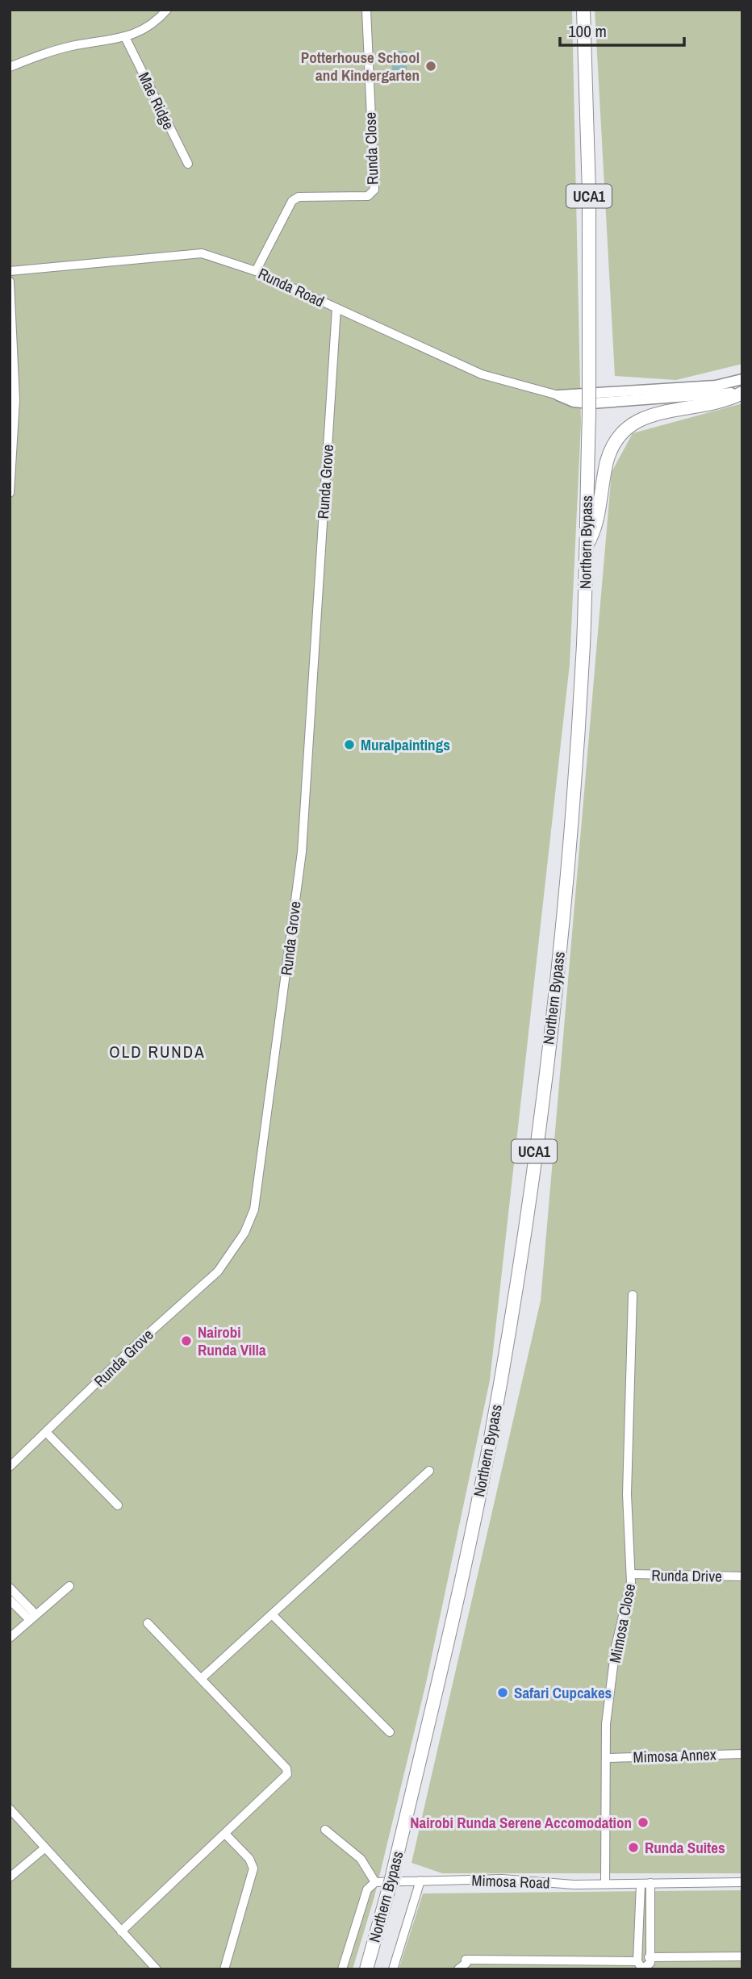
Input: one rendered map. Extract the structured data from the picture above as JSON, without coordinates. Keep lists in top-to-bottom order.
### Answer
{
  "streets": {
    "main road": ["UCA1", "Northern Bypass"],
    "street": [
      "Mae Ridge",
      "Runda Close",
      "Runda Road",
      "Runda Grove",
      "Runda Drive",
      "Mimosa Close",
      "Mimosa Annex",
      "Mimosa Road"
    ]
  },
  "crossings": [
    ["Runda Close", "Runda Road"],
    ["Runda Road", "Runda Grove"],
    ["Runda Drive", "Mimosa Close"],
    ["Mimosa Close", "Mimosa Annex"],
    ["Mimosa Close", "Mimosa Road"]
  ],
  "districts": ["OLD RUNDA"],
  "places": [
    "Potterhouse School and Kindergarten",
    "Muralpaintings",
    "Nairobi Runda Villa",
    "Safari Cupcakes",
    "Nairobi Runda Serene Accomodation",
    "Runda Suites"
  ],
  "scale_bar": "100 m"
}
